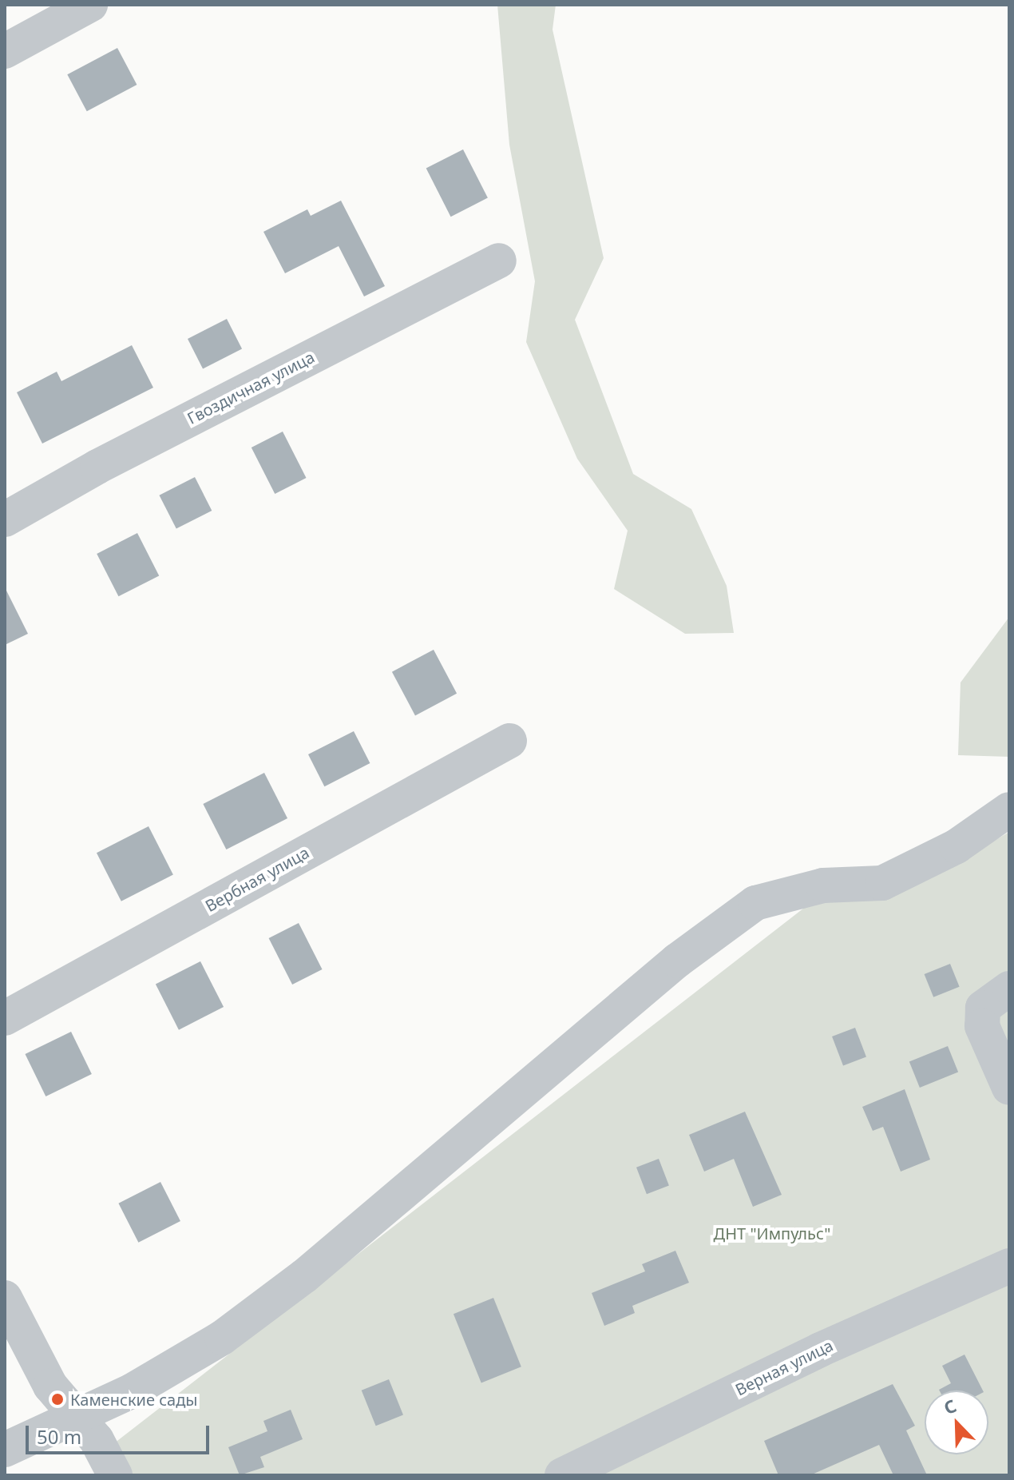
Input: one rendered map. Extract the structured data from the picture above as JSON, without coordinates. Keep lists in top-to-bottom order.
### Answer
{
  "streets": {
    "street": ["Гвоздичная улица", "Вербная улица", "Верная улица"]
  },
  "parks": ["ДНТ \"Импульс\""],
  "places": ["Каменские сады"],
  "scale_bar": "50 m",
  "north": "top left"
}
